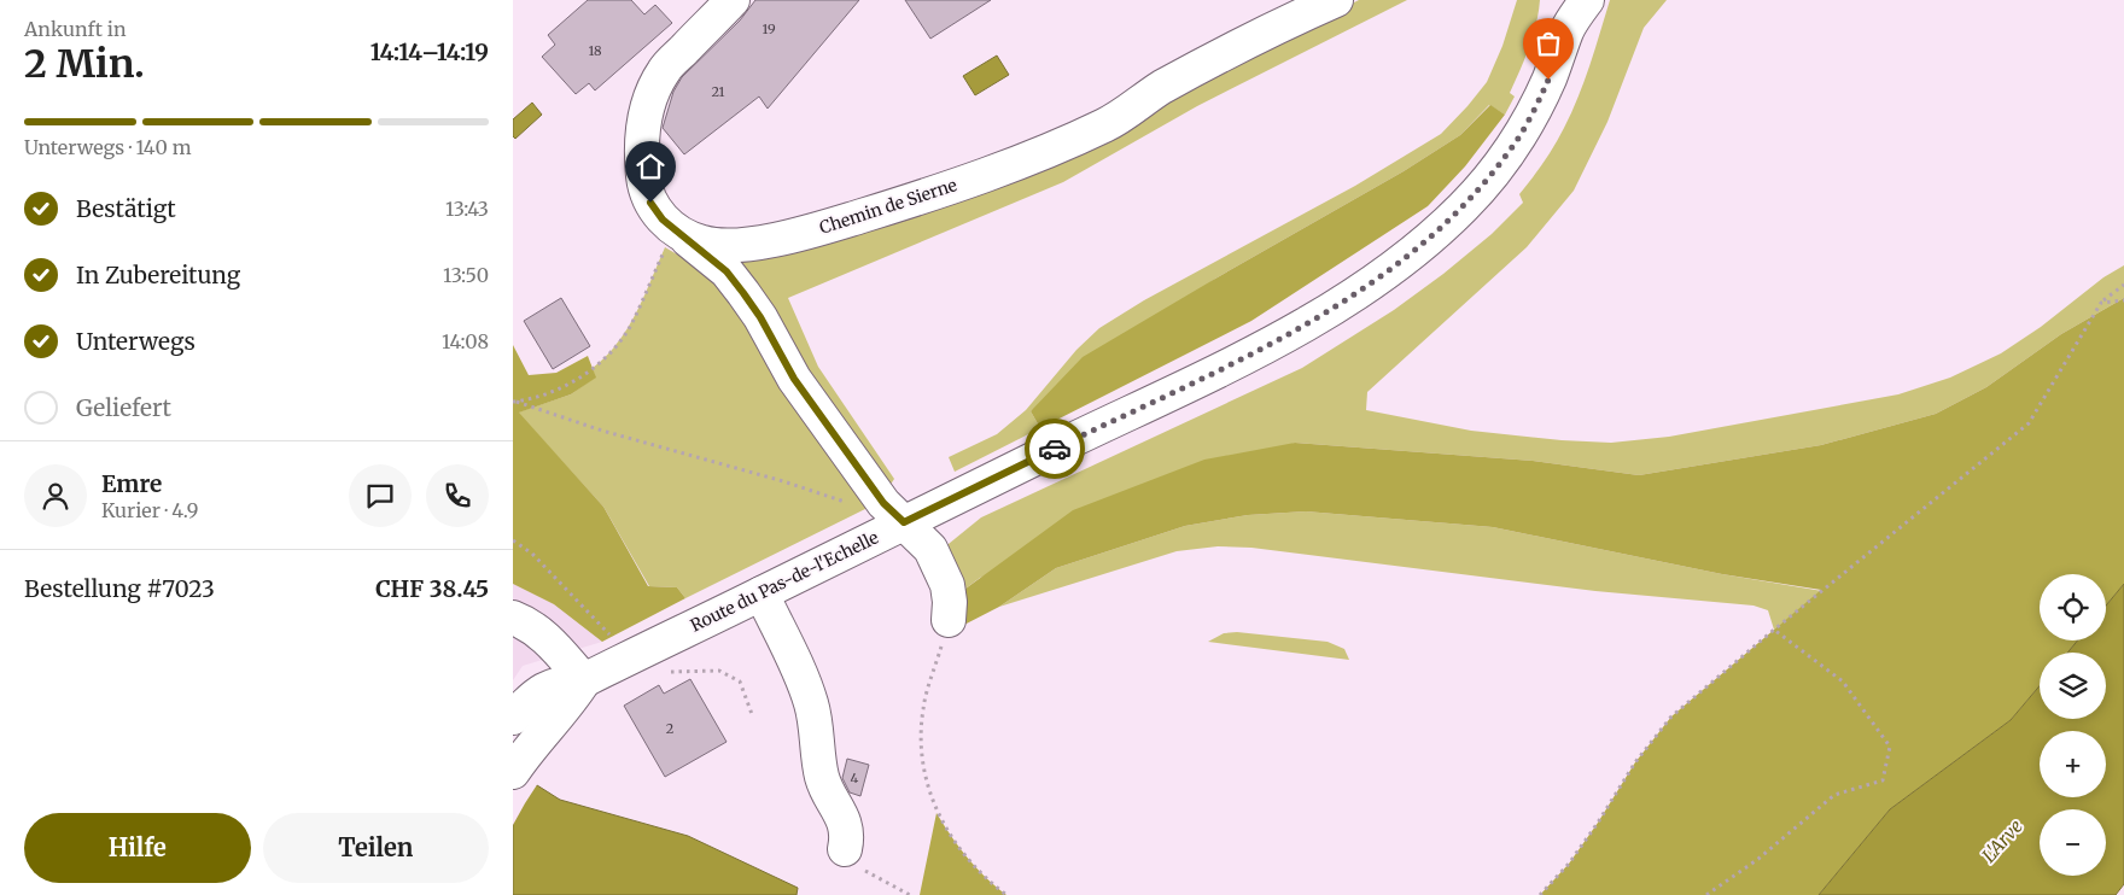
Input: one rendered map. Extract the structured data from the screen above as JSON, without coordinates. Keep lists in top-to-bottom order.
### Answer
{
  "streets": {
    "main road": ["Chemin de Sierne", "Route du Pas-de-l'Echelle"]
  },
  "water": ["L'Arve"],
  "house_numbers": [
    "19",
    "18",
    "21",
    "2",
    "4"
  ],
  "page": {
    "heading": ["2 Min.", "Ankunft in", "14:14–14:19"],
    "panel": [
      "Emre",
      "Kurier · 4.9",
      "Bestellung #7023",
      "CHF 38.45"
    ],
    "bar": "Unterwegs · 140 m",
    "list": [
      ["Bestätigt", "13:43"],
      ["In Zubereitung", "13:50"],
      ["Unterwegs", "14:08"],
      "Geliefert"
    ],
    "map_buttons": ["+", "−"],
    "buttons": ["Hilfe", "Teilen"]
  }
}
